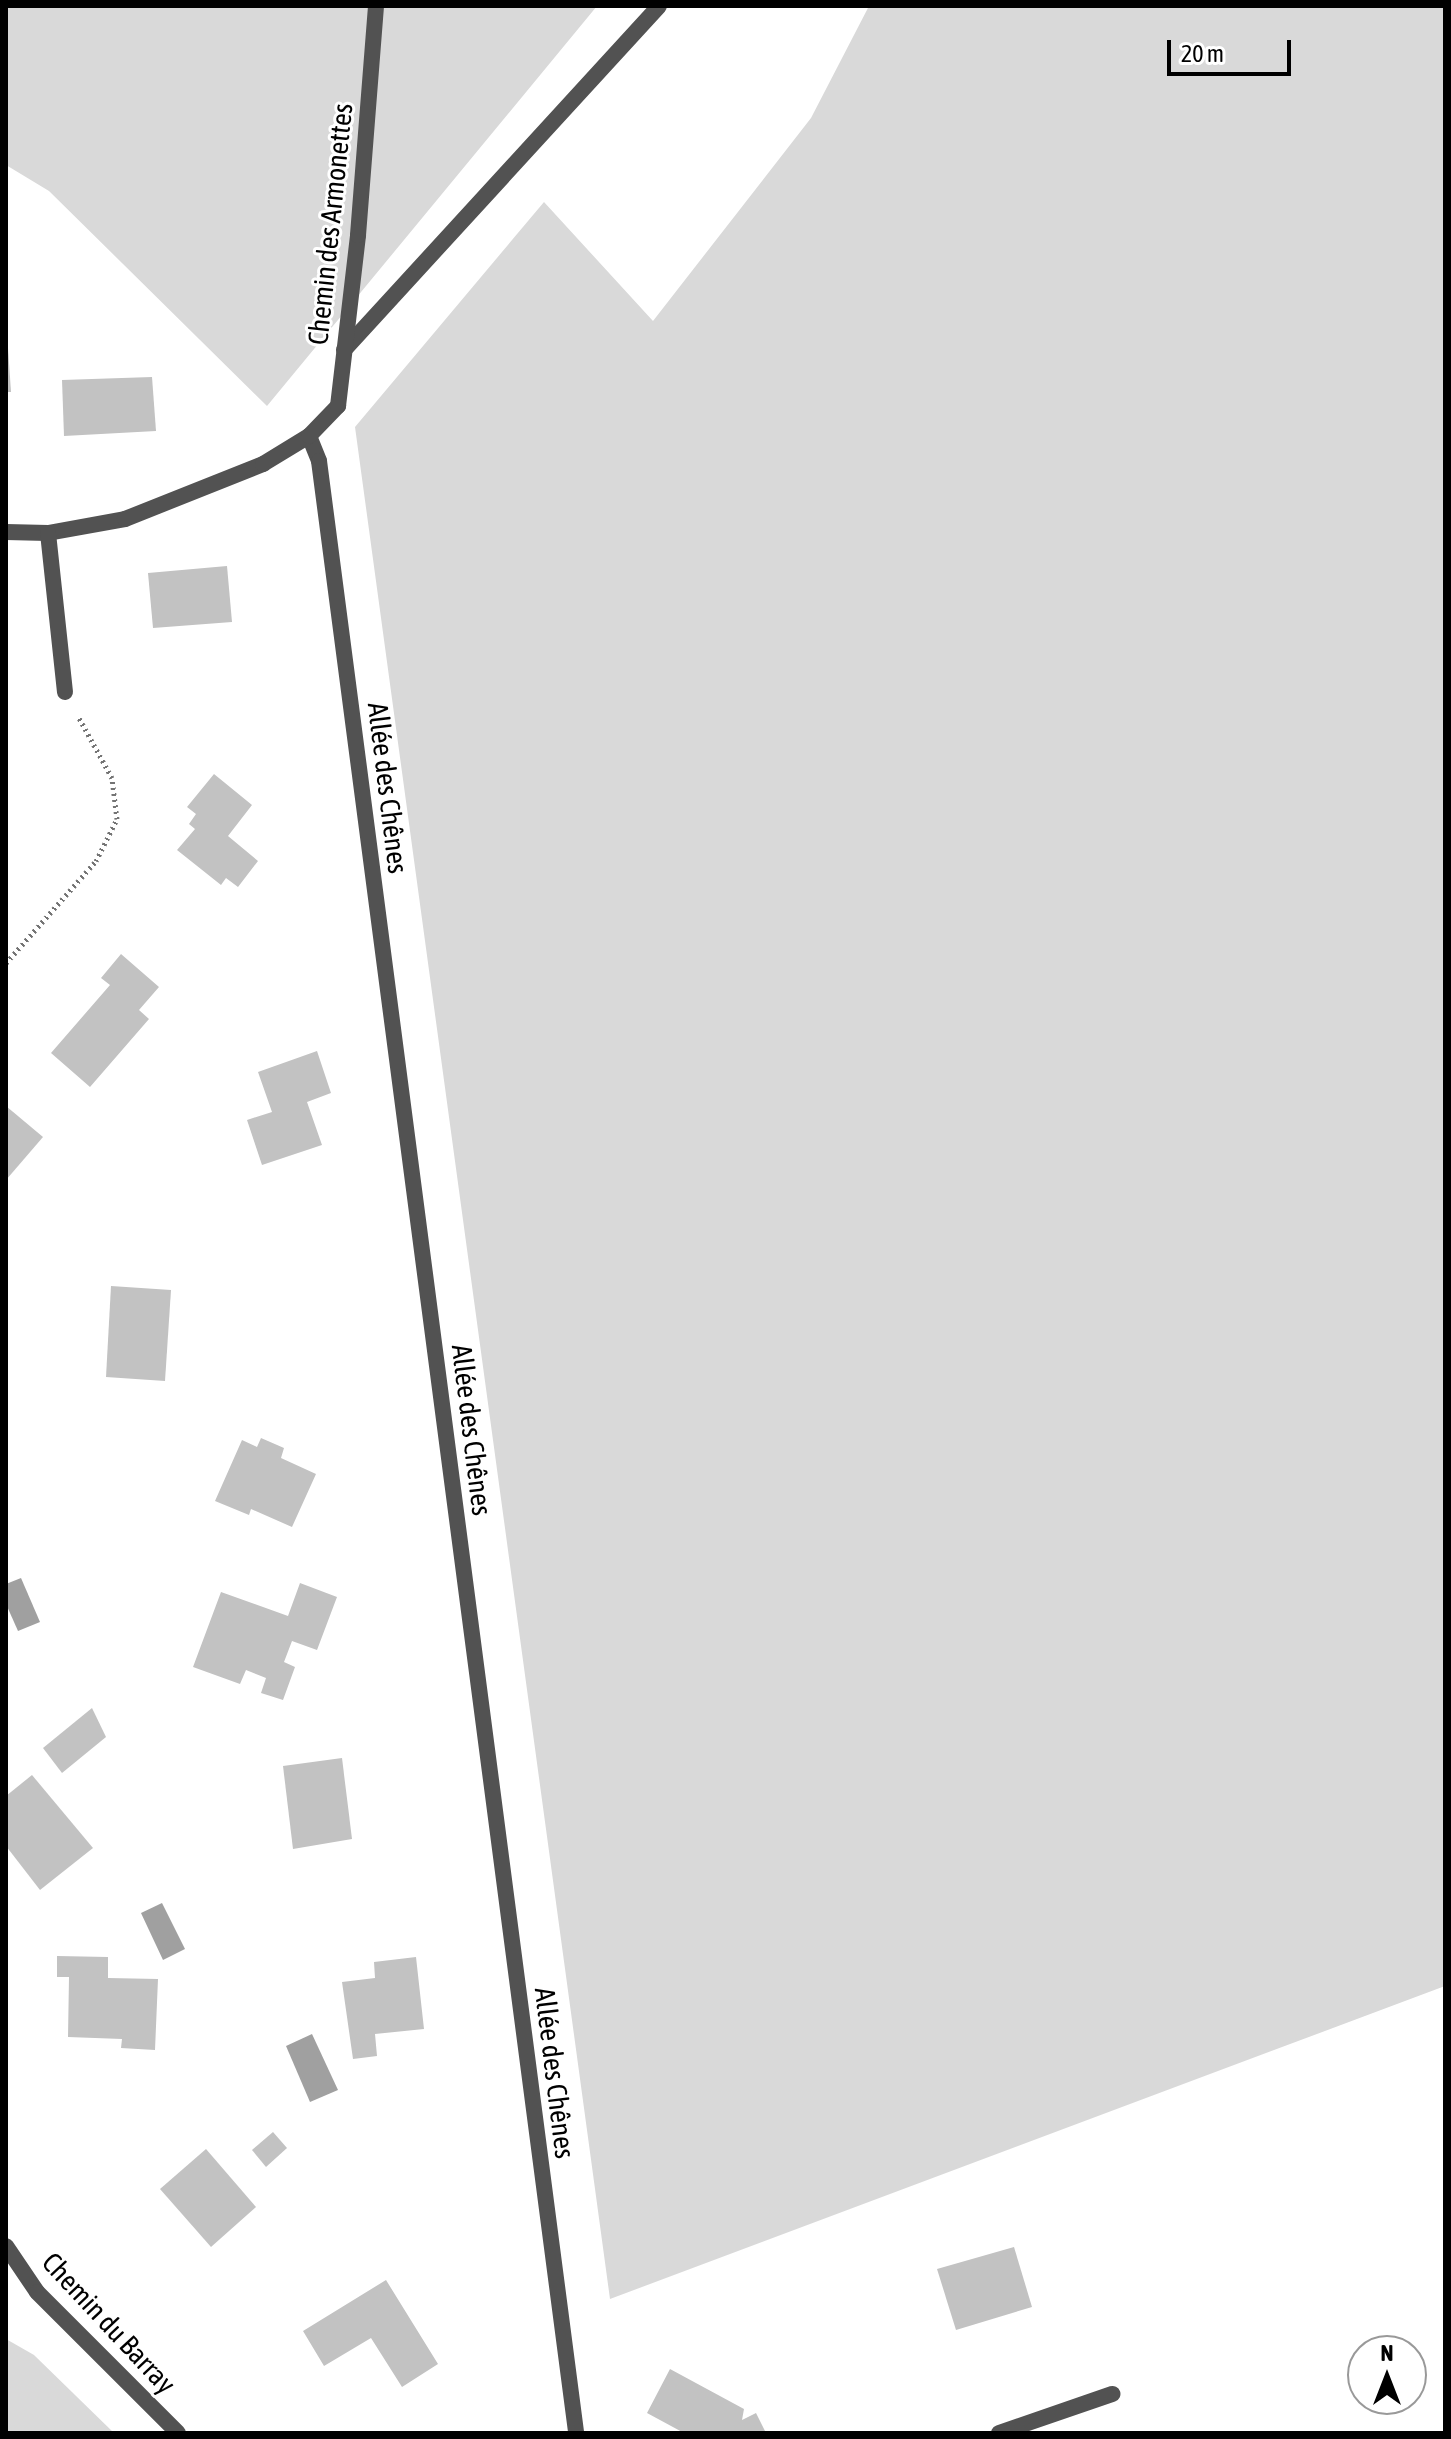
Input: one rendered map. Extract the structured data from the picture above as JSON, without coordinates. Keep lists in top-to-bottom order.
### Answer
{
  "streets": {
    "street": ["Chemin des Armonettes", "Allée des Chênes", "Chemin du Barray"]
  },
  "crossings": [
    ["Chemin des Armonettes", "Allée des Chênes"]
  ],
  "scale_bar": "20 m",
  "north": "top"
}
